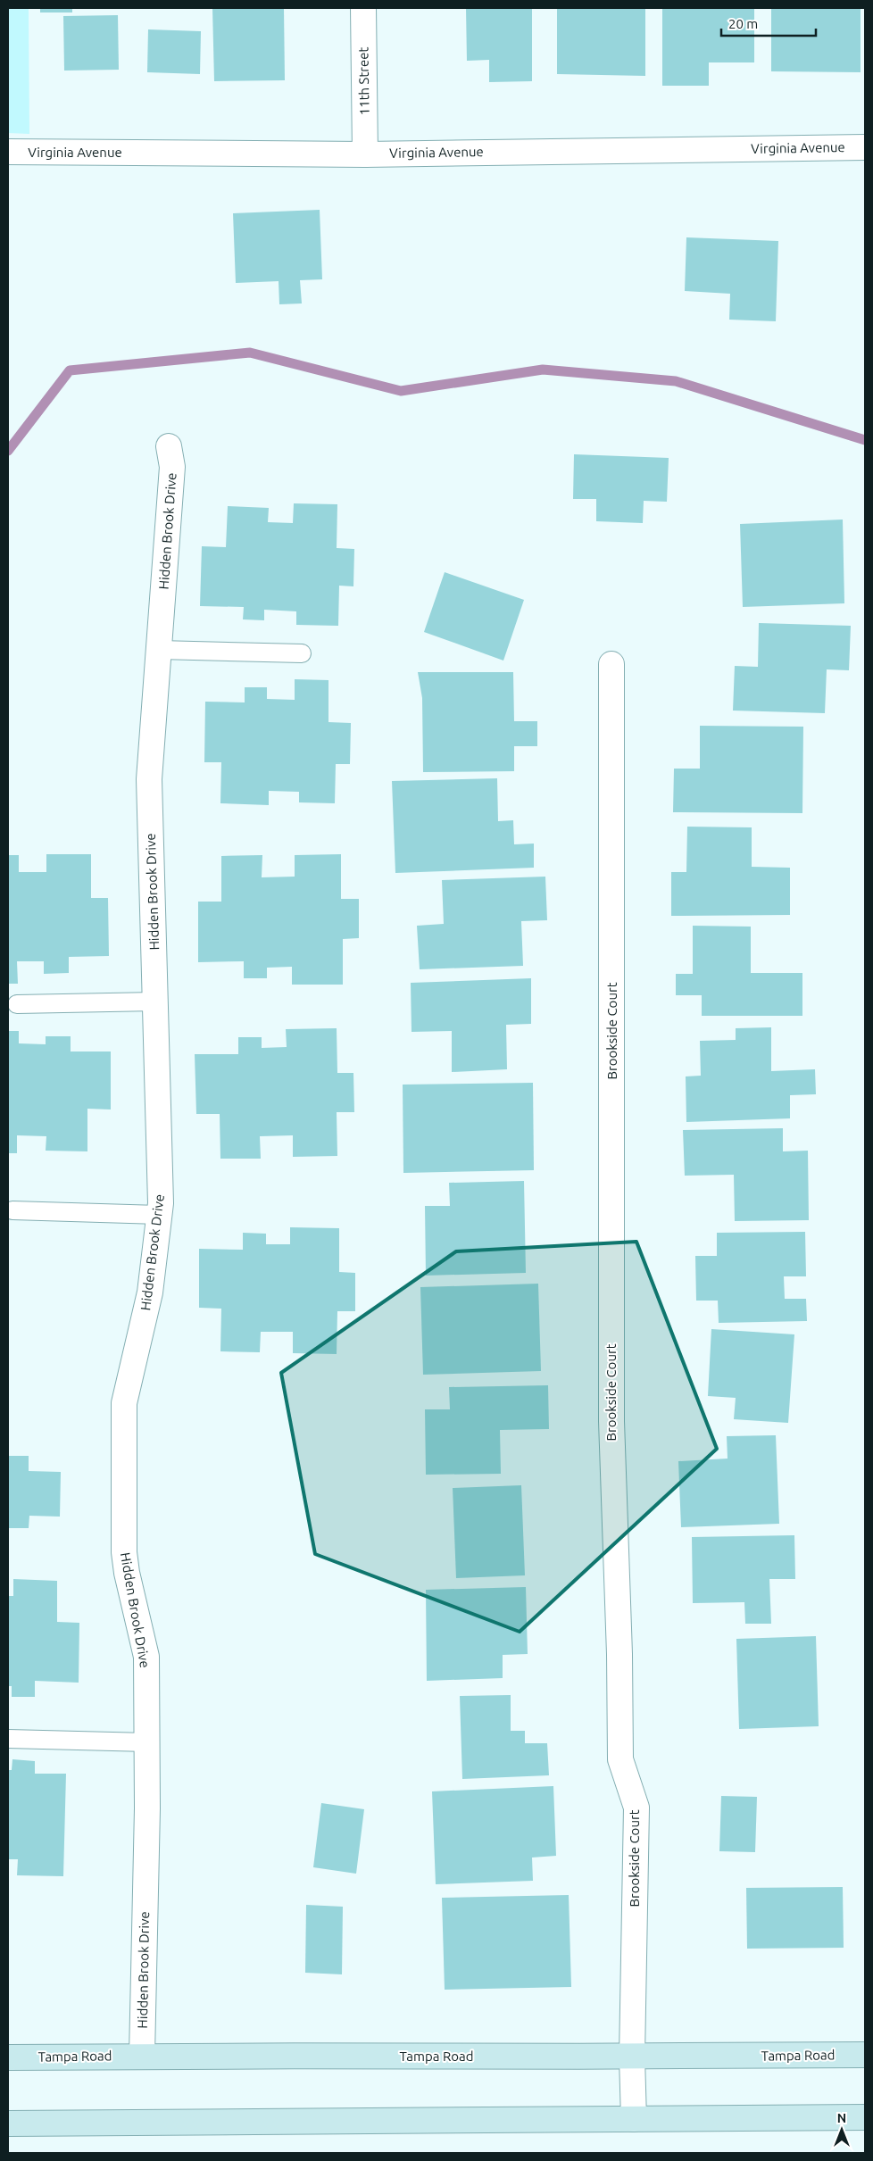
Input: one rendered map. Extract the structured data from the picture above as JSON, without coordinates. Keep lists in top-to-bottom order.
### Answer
{
  "streets": {
    "main road": ["Tampa Road"],
    "street": [
      "11th Street",
      "Virginia Avenue",
      "Hidden Brook Drive",
      "Brookside Court"
    ]
  },
  "crossings": [
    ["11th Street", "Virginia Avenue"],
    ["Hidden Brook Drive", "Tampa Road"],
    ["Brookside Court", "Tampa Road"]
  ],
  "scale_bar": "20 m",
  "north": "top"
}
